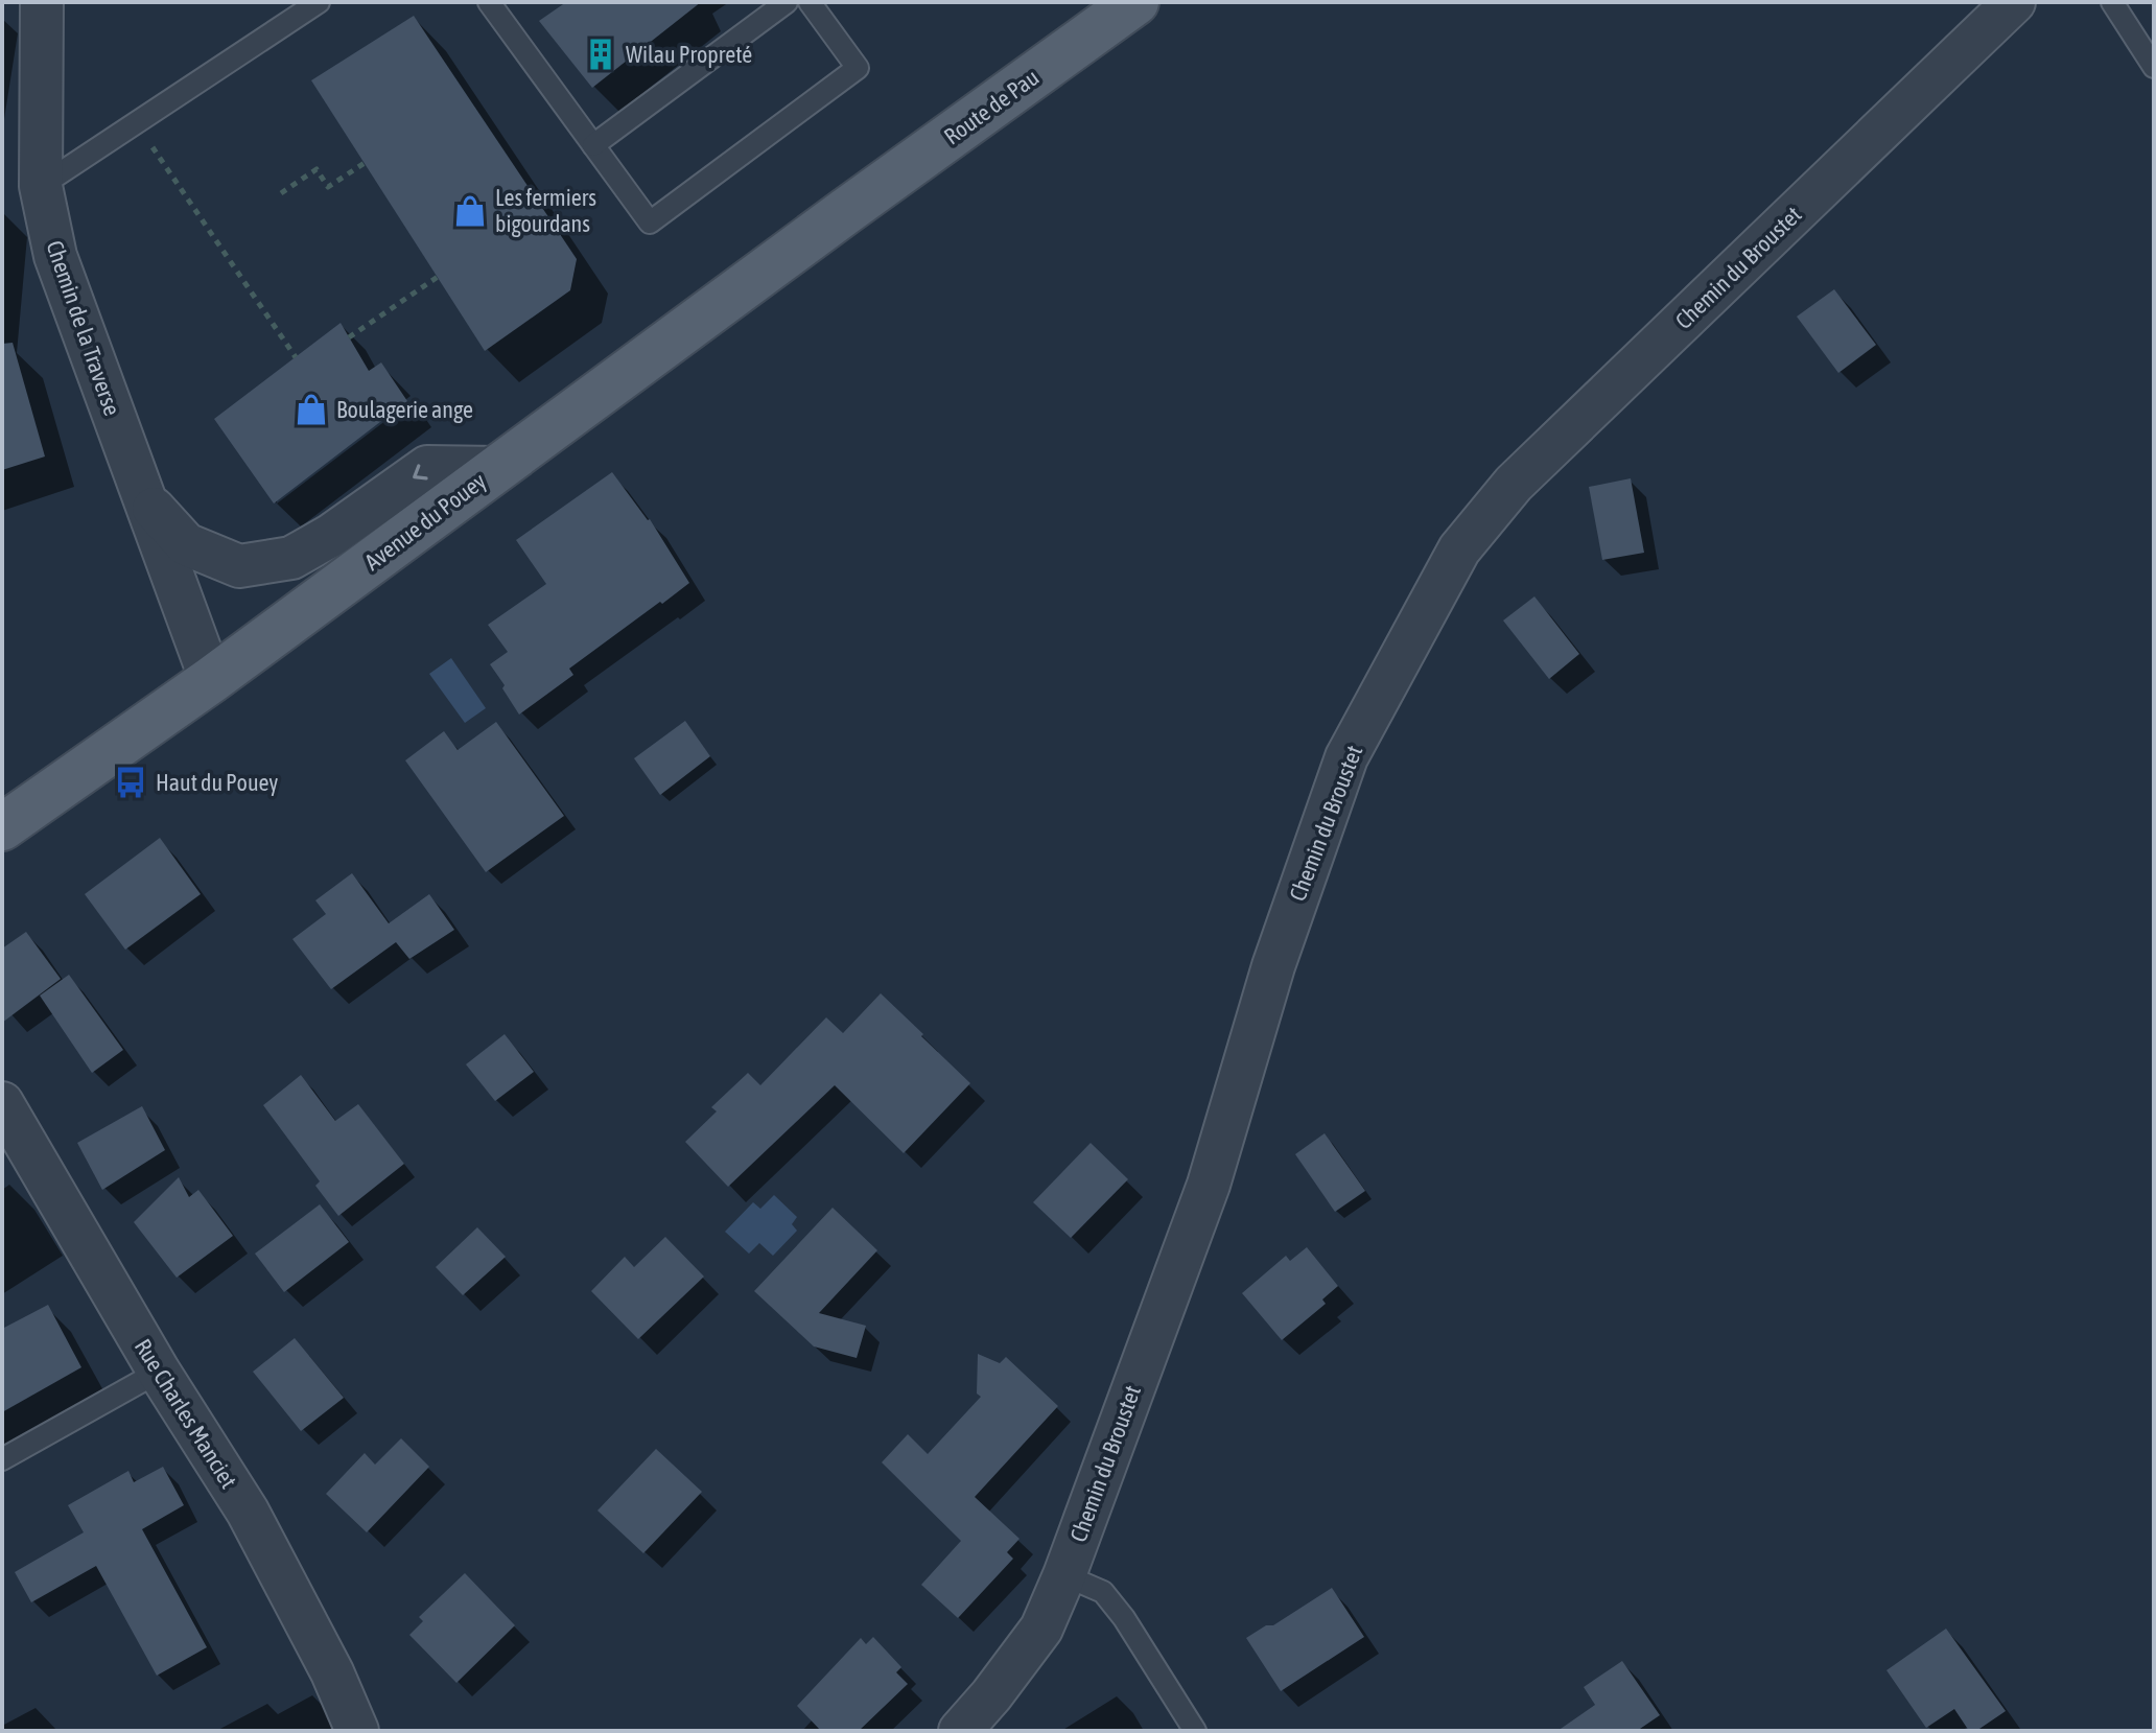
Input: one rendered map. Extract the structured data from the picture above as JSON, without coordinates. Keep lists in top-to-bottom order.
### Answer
{
  "streets": {
    "main road": ["Route de Pau", "Avenue du Pouey"],
    "street": ["Chemin du Broustet", "Chemin de la Traverse", "Rue Charles Manciet"]
  },
  "crossings": [
    ["Route de Pau", "Avenue du Pouey"],
    ["Chemin de la Traverse", "Avenue du Pouey"]
  ],
  "places": {
    "building": ["Wilau Propreté"],
    "shop": ["Les fermiers bigourdans", "Boulagerie ange"],
    "bus stop": ["Haut du Pouey"]
  }
}
